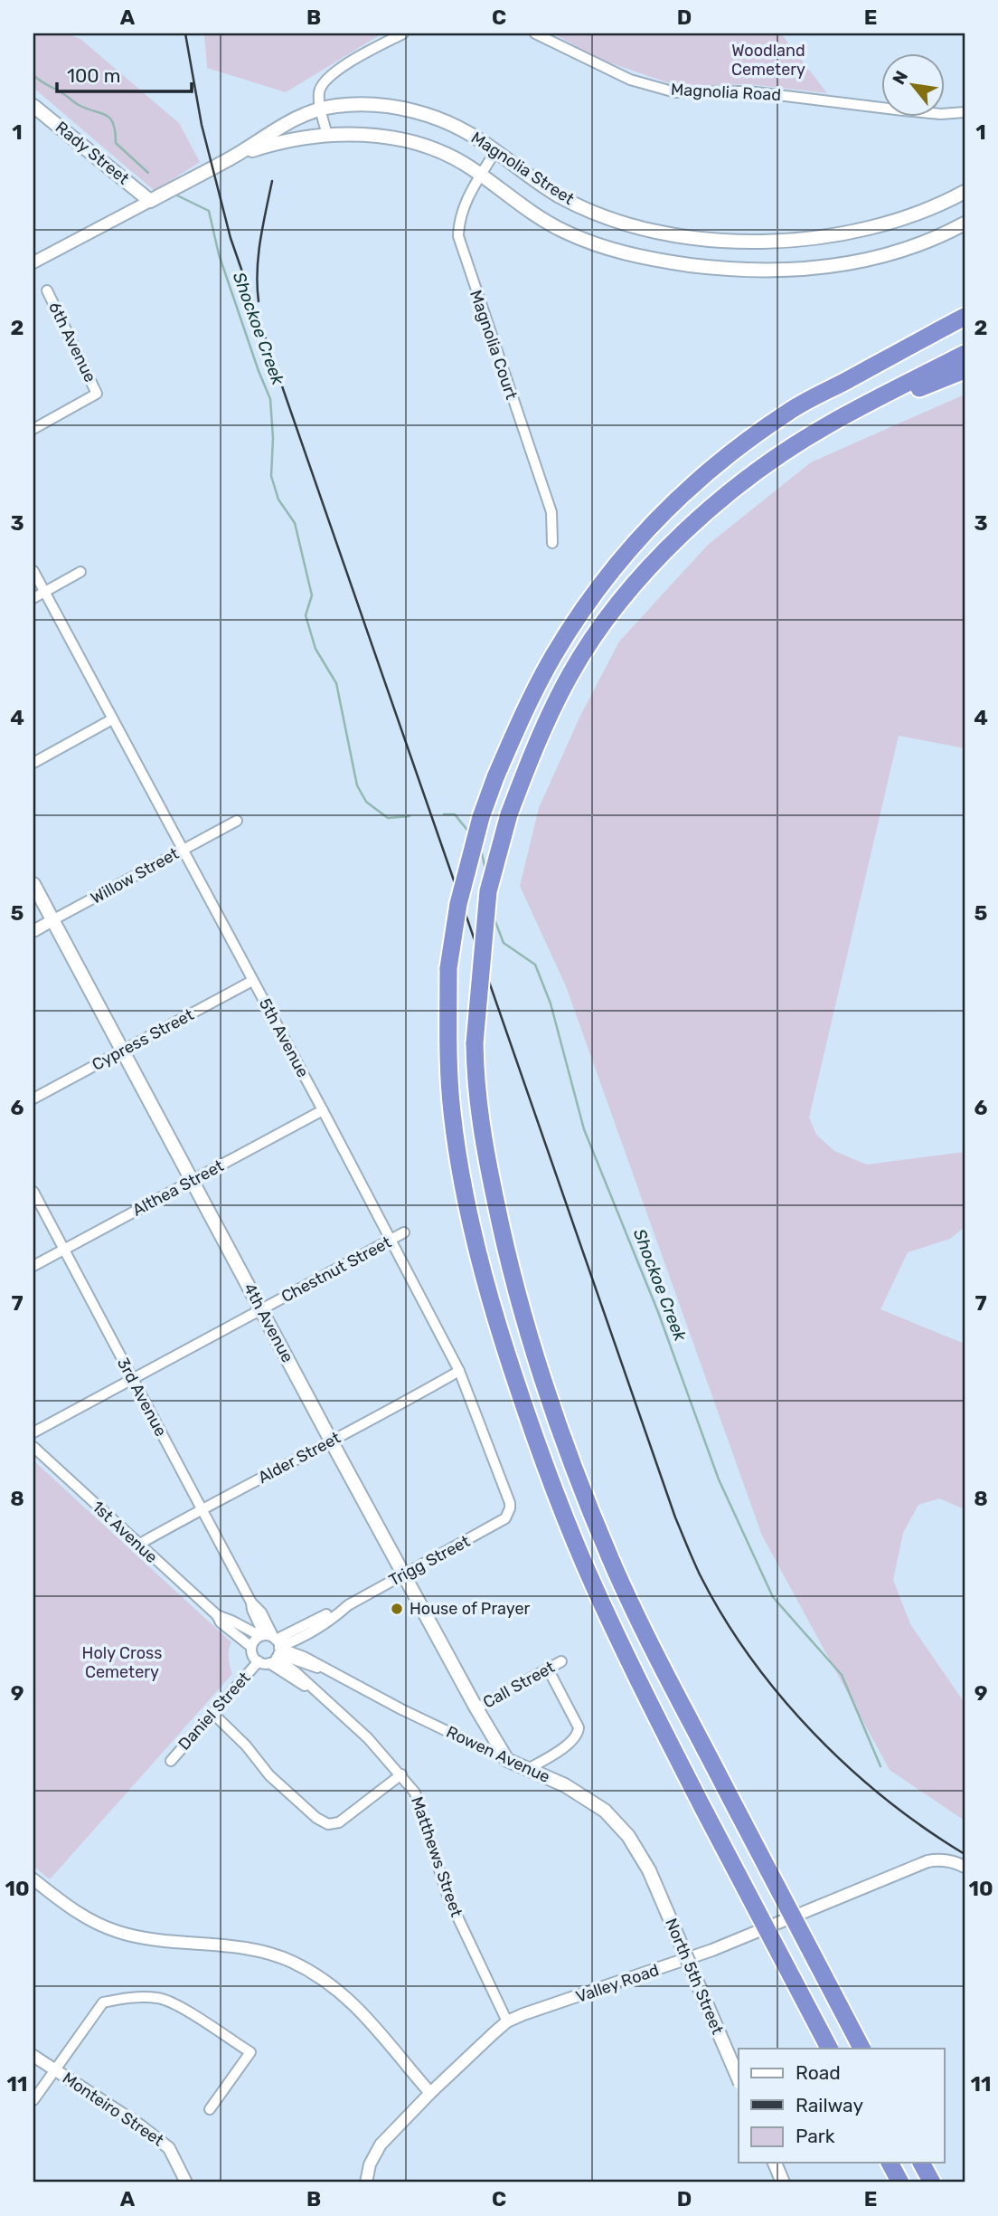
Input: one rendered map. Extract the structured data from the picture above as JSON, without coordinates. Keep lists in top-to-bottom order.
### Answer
{
  "streets": {
    "main road": [
      "Rady Street",
      "Magnolia Street",
      "4th Avenue",
      "Rowen Avenue",
      "North 5th Street"
    ],
    "street": [
      "Magnolia Road",
      "6th Avenue",
      "Magnolia Court",
      "Willow Street",
      "5th Avenue",
      "Cypress Street",
      "Althea Street",
      "Chestnut Street",
      "3rd Avenue",
      "Alder Street",
      "1st Avenue",
      "Trigg Street",
      "Call Street",
      "Daniel Street",
      "Matthews Street",
      "Valley Road",
      "Monteiro Street"
    ]
  },
  "crossings": [
    ["Rady Street", "Magnolia Street"],
    ["Magnolia Street", "Magnolia Court"],
    ["Willow Street", "5th Avenue"],
    ["Willow Street", "4th Avenue"],
    ["5th Avenue", "Cypress Street"],
    ["5th Avenue", "Althea Street"],
    ["5th Avenue", "Chestnut Street"],
    ["5th Avenue", "Alder Street"],
    ["5th Avenue", "Trigg Street"],
    ["Cypress Street", "4th Avenue"],
    ["Althea Street", "4th Avenue"],
    ["Althea Street", "3rd Avenue"],
    ["Chestnut Street", "4th Avenue"],
    ["Chestnut Street", "3rd Avenue"],
    ["4th Avenue", "Alder Street"],
    ["4th Avenue", "Trigg Street"],
    ["4th Avenue", "Call Street"],
    ["4th Avenue", "Rowen Avenue"],
    ["3rd Avenue", "Alder Street"],
    ["3rd Avenue", "1st Avenue"],
    ["3rd Avenue", "Trigg Street"],
    ["3rd Avenue", "Rowen Avenue"],
    ["3rd Avenue", "Matthews Street"],
    ["Alder Street", "1st Avenue"],
    ["1st Avenue", "Trigg Street"],
    ["1st Avenue", "Rowen Avenue"],
    ["1st Avenue", "Matthews Street"],
    ["Trigg Street", "Rowen Avenue"],
    ["Trigg Street", "Matthews Street"],
    ["Rowen Avenue", "Matthews Street"],
    ["Rowen Avenue", "North 5th Street"],
    ["Matthews Street", "Valley Road"]
  ],
  "water": ["Shockoe Creek"],
  "parks": ["Woodland Cemetery", "Holy Cross Cemetery"],
  "places": ["House of Prayer"],
  "legend": ["Road", "Railway", "Park"],
  "scale_bar": "100 m",
  "north": "top left",
  "grid": {
    "columns": [
      "A",
      "B",
      "C",
      "D",
      "E"
    ],
    "rows": [
      "1",
      "2",
      "3",
      "4",
      "5",
      "6",
      "7",
      "8",
      "9",
      "10",
      "11"
    ]
  }
}
